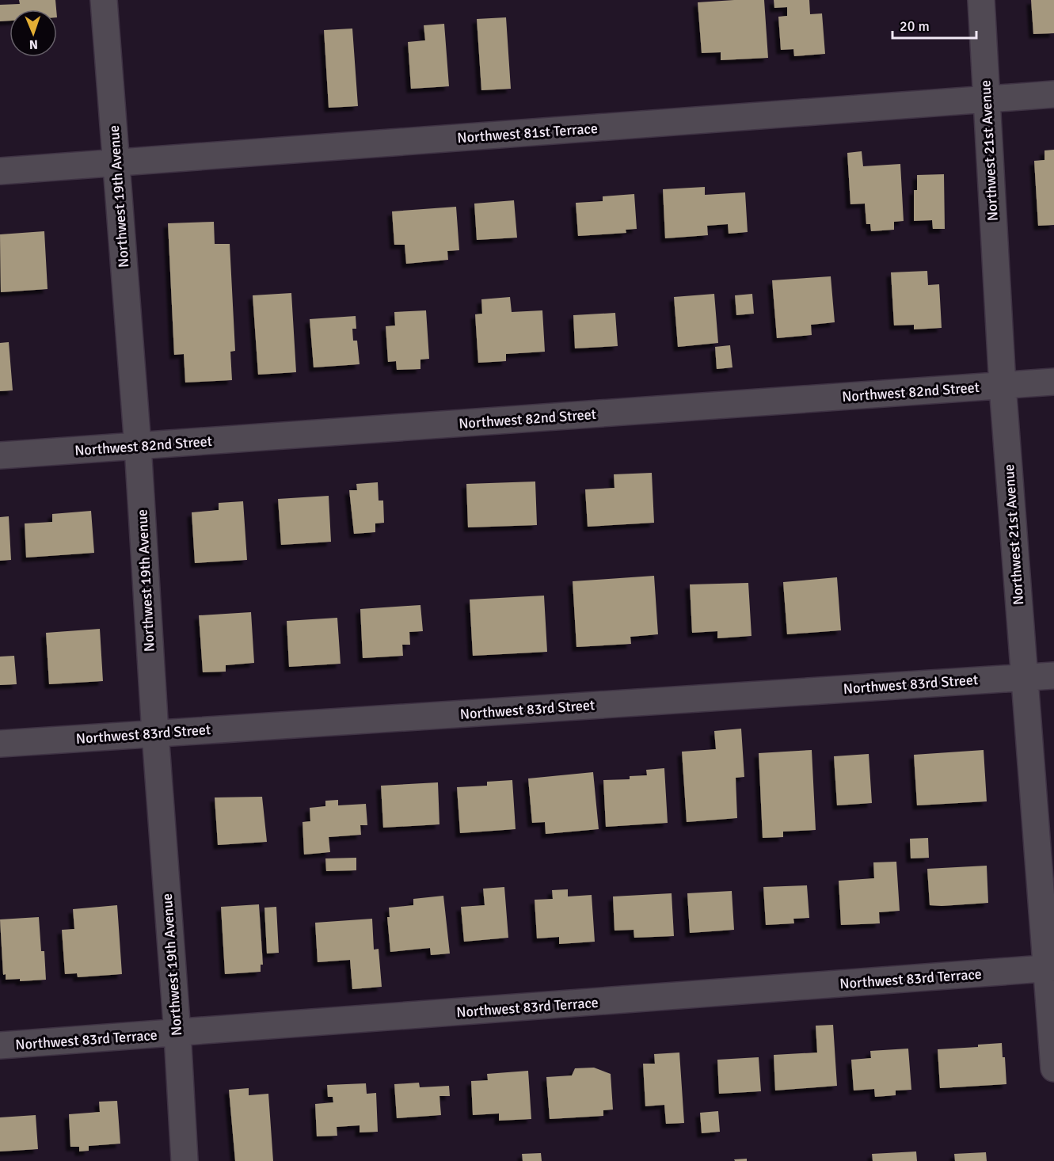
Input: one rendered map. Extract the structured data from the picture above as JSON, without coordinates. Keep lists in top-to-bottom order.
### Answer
{
  "streets": {
    "street": [
      "Northwest 81st Terrace",
      "Northwest 21st Avenue",
      "Northwest 19th Avenue",
      "Northwest 82nd Street",
      "Northwest 83rd Street",
      "Northwest 83rd Terrace"
    ]
  },
  "crossings": [
    ["Northwest 81st Terrace", "Northwest 21st Avenue"],
    ["Northwest 81st Terrace", "Northwest 19th Avenue"],
    ["Northwest 21st Avenue", "Northwest 82nd Street"],
    ["Northwest 21st Avenue", "Northwest 83rd Street"],
    ["Northwest 21st Avenue", "Northwest 83rd Terrace"],
    ["Northwest 19th Avenue", "Northwest 82nd Street"],
    ["Northwest 19th Avenue", "Northwest 83rd Street"],
    ["Northwest 19th Avenue", "Northwest 83rd Terrace"]
  ],
  "scale_bar": "20 m",
  "north": "bottom"
}
